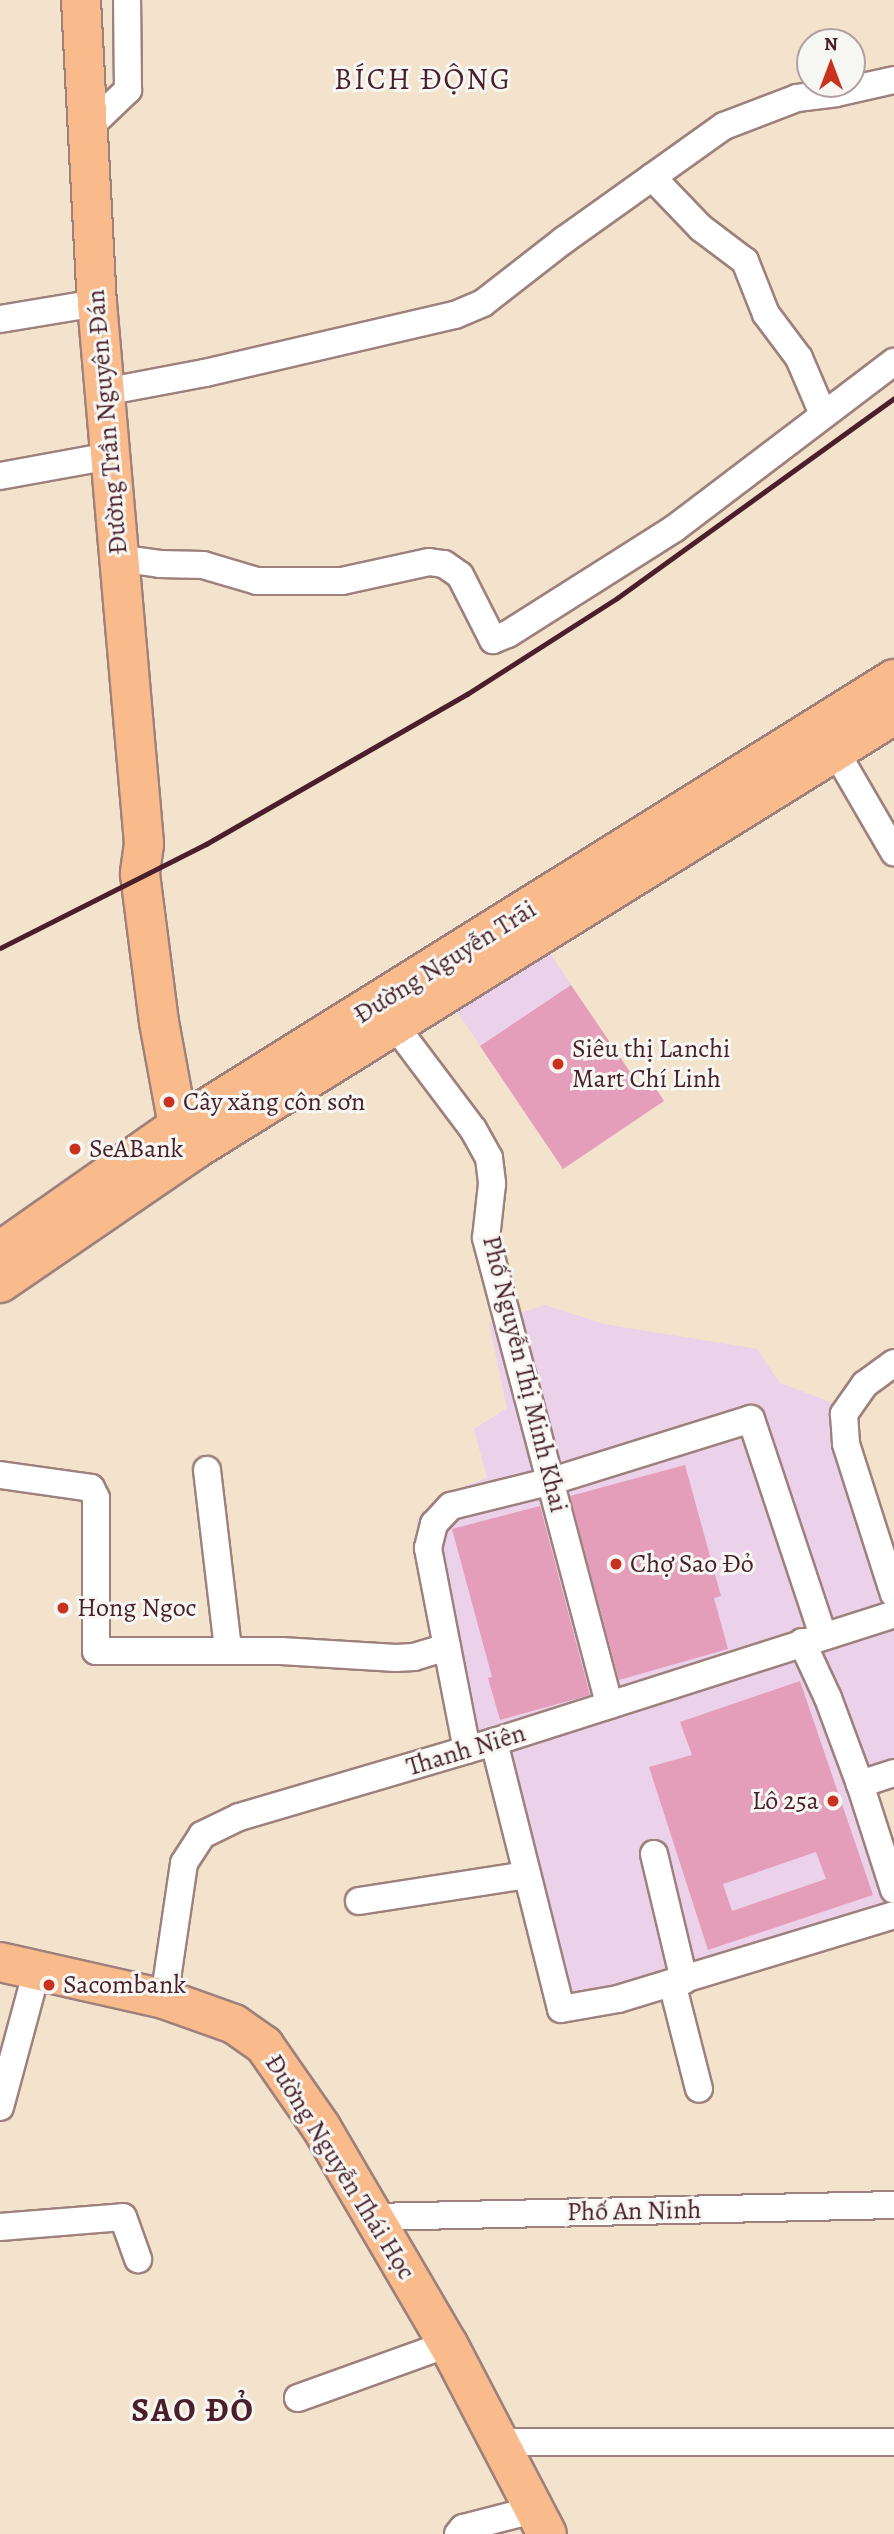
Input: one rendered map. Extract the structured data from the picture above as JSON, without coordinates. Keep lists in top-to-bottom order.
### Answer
{
  "streets": {
    "highway": ["Đường Trần Nguyên Đán", "Đường Nguyễn Trãi", "Đường Nguyễn Thái Học"],
    "street": ["Phố Nguyễn Thị Minh Khai", "Thanh Niên", "Phố An Ninh"]
  },
  "crossings": [
    ["Đường Trần Nguyên Đán", "Đường Nguyễn Trãi"],
    ["Đường Nguyễn Trãi", "Phố Nguyễn Thị Minh Khai"],
    ["Phố Nguyễn Thị Minh Khai", "Thanh Niên"],
    ["Thanh Niên", "Đường Nguyễn Thái Học"],
    ["Đường Nguyễn Thái Học", "Phố An Ninh"]
  ],
  "districts": ["BÍCH ĐỘNG", "SAO ĐỎ"],
  "places": [
    "Siêu thị Lanchi Mart Chí Linh",
    "Cây xăng côn sơn",
    "SeABank",
    "Chợ Sao Đỏ",
    "Hong Ngoc",
    "Lô 25a",
    "Sacombank"
  ],
  "north": "top"
}
